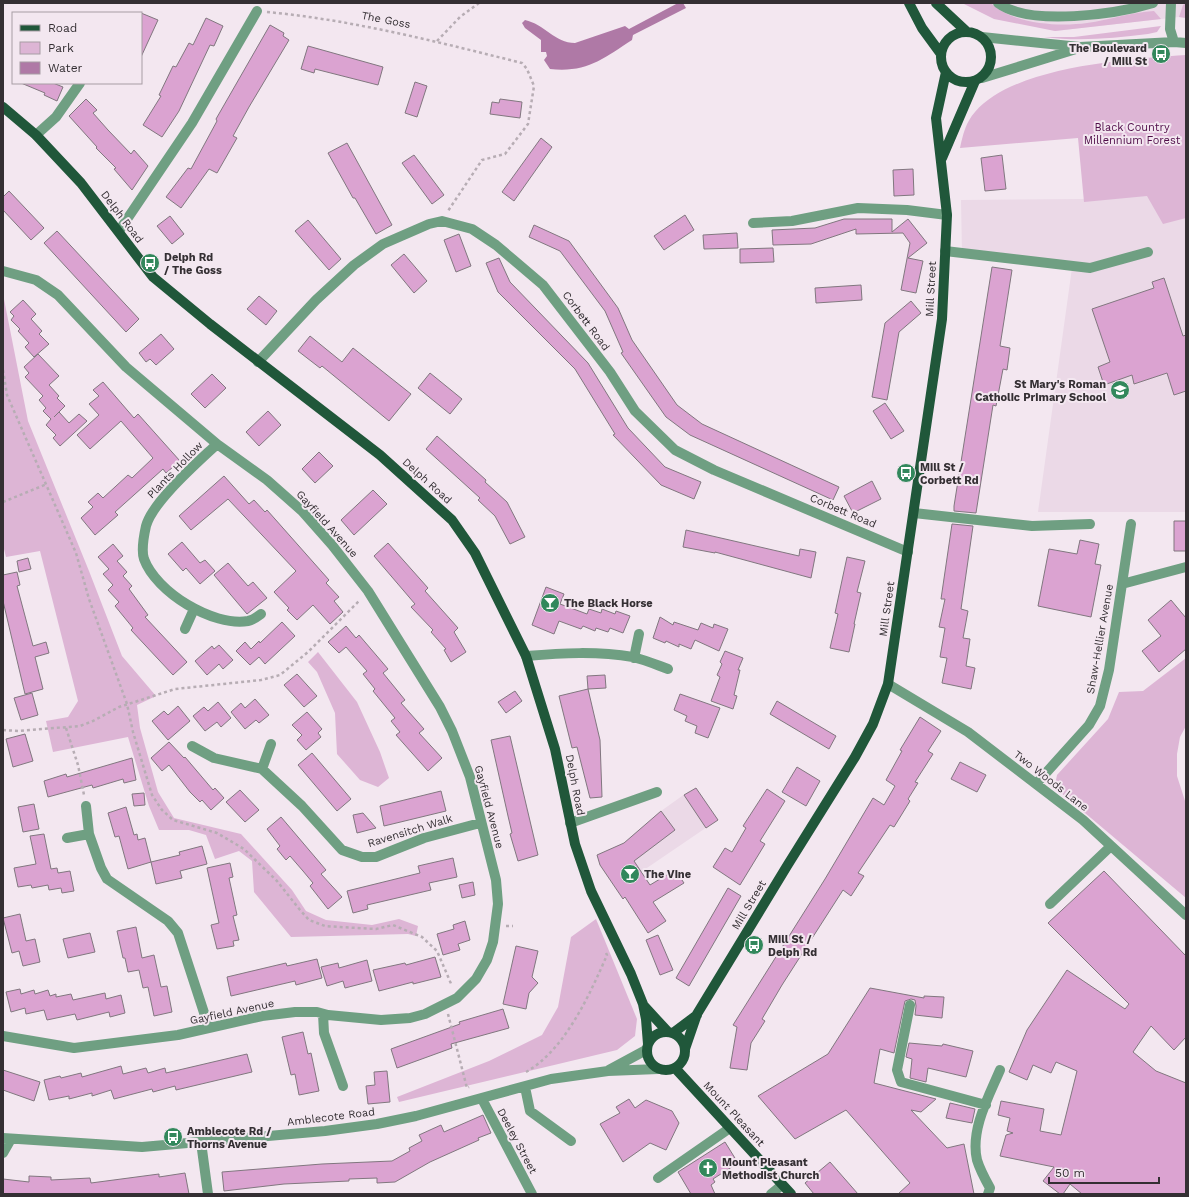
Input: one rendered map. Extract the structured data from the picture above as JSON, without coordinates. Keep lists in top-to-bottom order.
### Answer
{
  "streets": {
    "main road": ["Delph Road", "Mill Street", "Mount Pleasant"],
    "street": [
      "Corbett Road",
      "Plants Hollow",
      "Gayfield Avenue",
      "Shaw-Hellier Avenue",
      "Two Woods Lane",
      "Ravensitch Walk",
      "Amblecote Road",
      "Deeley Street"
    ],
    "path": ["The Goss"]
  },
  "crossings": [
    ["The Goss", "Corbett Road"],
    ["Delph Road", "Mill Street"],
    ["Delph Road", "Mount Pleasant"],
    ["Delph Road", "Amblecote Road"],
    ["Mill Street", "Corbett Road"],
    ["Mill Street", "Two Woods Lane"],
    ["Mill Street", "Mount Pleasant"],
    ["Mill Street", "Amblecote Road"],
    ["Plants Hollow", "Gayfield Avenue"],
    ["Gayfield Avenue", "Ravensitch Walk"],
    ["Shaw-Hellier Avenue", "Two Woods Lane"],
    ["Mount Pleasant", "Amblecote Road"],
    ["Amblecote Road", "Deeley Street"]
  ],
  "parks": ["Black Country Millennium Forest"],
  "places": {
    "bus stop": [
      "The Boulevard / Mill St",
      "Delph Rd / The Goss",
      "Mill St / Corbett Rd",
      "Mill St / Delph Rd",
      "Amblecote Rd / Thorns Avenue"
    ],
    "school or university": ["St Mary's Roman Catholic Primary School"],
    "bar": ["The Black Horse", "The Vine"],
    "church": ["Mount Pleasant Methodist Church"]
  },
  "legend": ["Road", "Park", "Water"],
  "scale_bar": "50 m"
}
